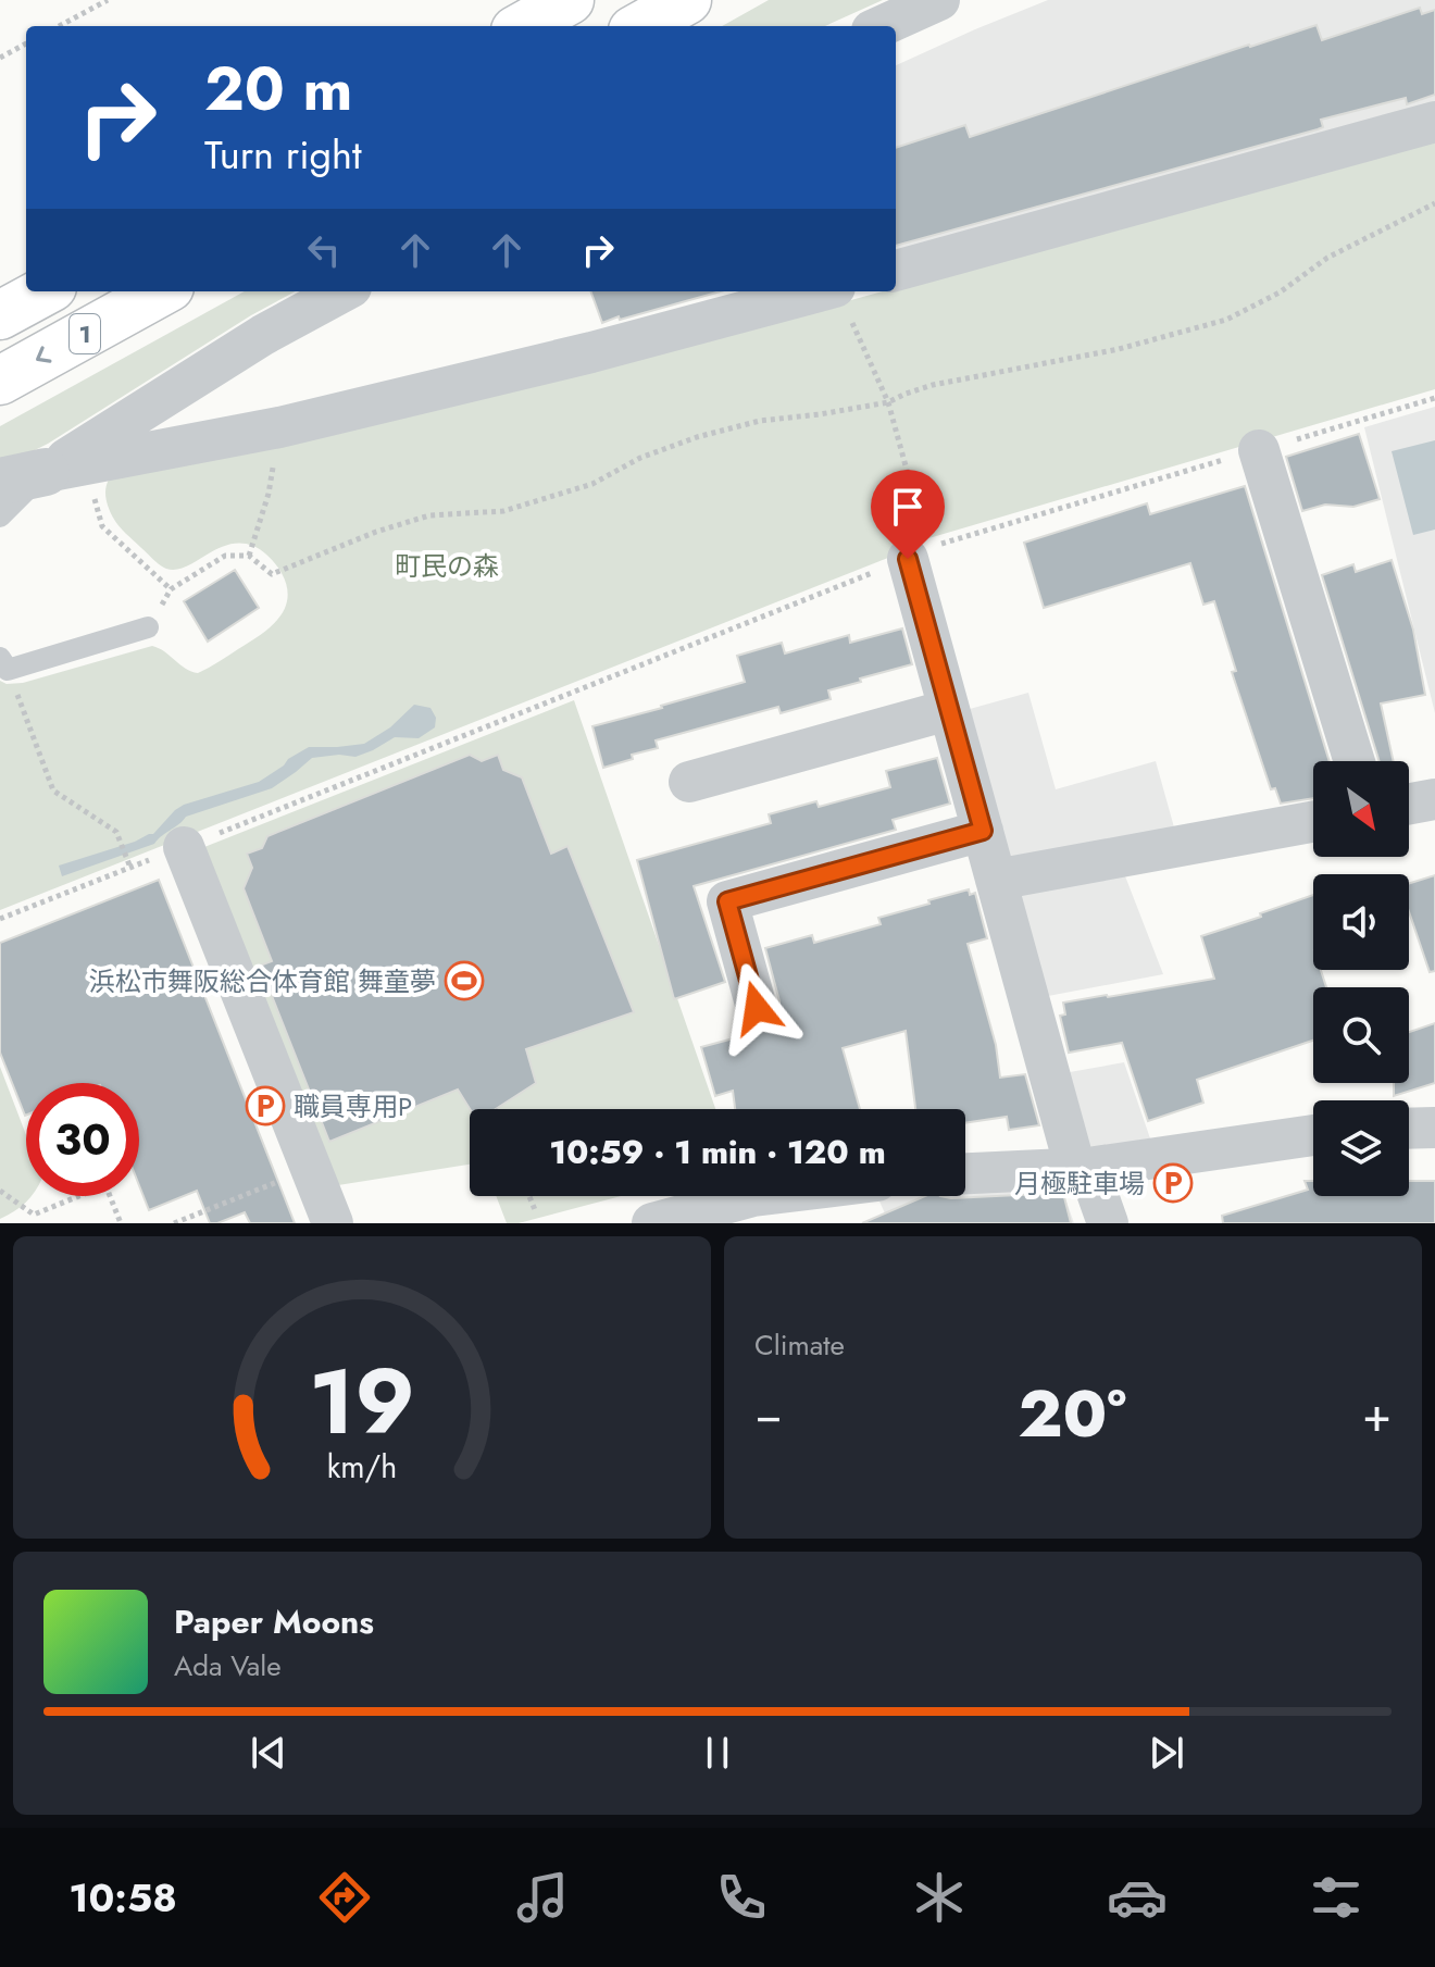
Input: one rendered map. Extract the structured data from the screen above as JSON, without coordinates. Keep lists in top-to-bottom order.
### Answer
{
  "streets": {
    "highway": ["1"]
  },
  "parks": ["町民の森"],
  "places": {
    "sports": ["浜松市舞阪総合体育館 舞童夢"],
    "parking": ["職員専用P", "月極駐車場"]
  },
  "north": "bottom right",
  "page": {
    "turn": ["20 m", "Turn right"],
    "limit": "30",
    "trip": "10:59 · 1 min · 120 m",
    "tile": "Climate",
    "heat": ["−", "20°", "+"],
    "song": ["Paper Moons", "Ada Vale"],
    "tabs": "10:58",
    "gauge": ["19", "km/h"]
  }
}
